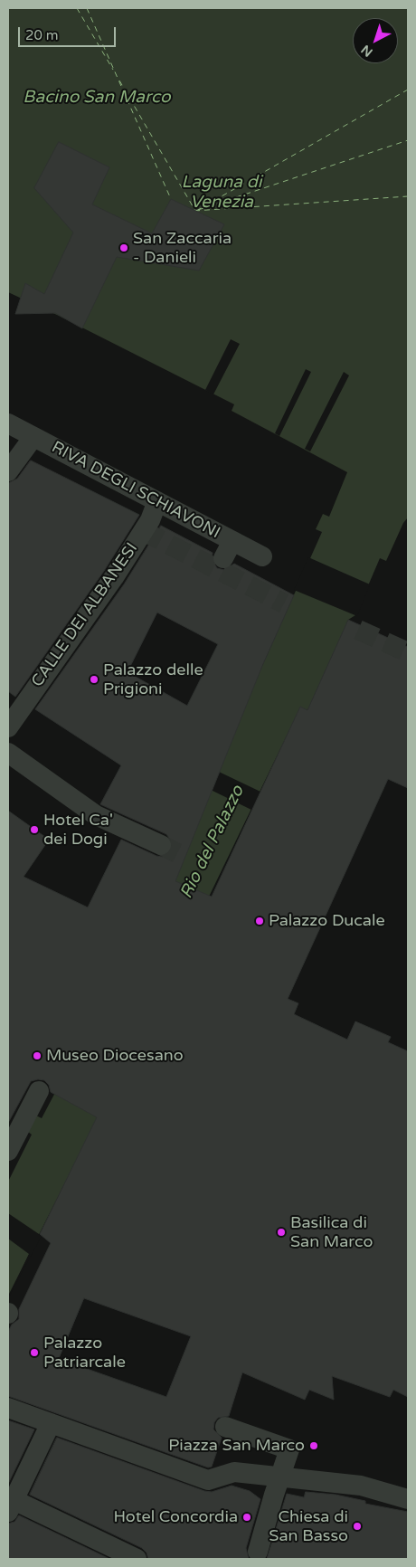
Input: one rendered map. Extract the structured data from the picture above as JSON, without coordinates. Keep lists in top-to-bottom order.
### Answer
{
  "streets": {
    "street": ["RIVA DEGLI SCHIAVONI", "CALLE DEI ALBANESI"]
  },
  "crossings": [
    ["RIVA DEGLI SCHIAVONI", "CALLE DEI ALBANESI"]
  ],
  "water": ["Bacino San Marco", "Laguna di Venezia", "Rio del Palazzo"],
  "places": [
    "San Zaccaria - Danieli",
    "Palazzo delle Prigioni",
    "Hotel Ca' dei Dogi",
    "Palazzo Ducale",
    "Museo Diocesano",
    "Basilica di San Marco",
    "Palazzo Patriarcale",
    "Piazza San Marco",
    "Hotel Concordia",
    "Chiesa di San Basso"
  ],
  "scale_bar": "20 m",
  "north": "bottom left"
}
